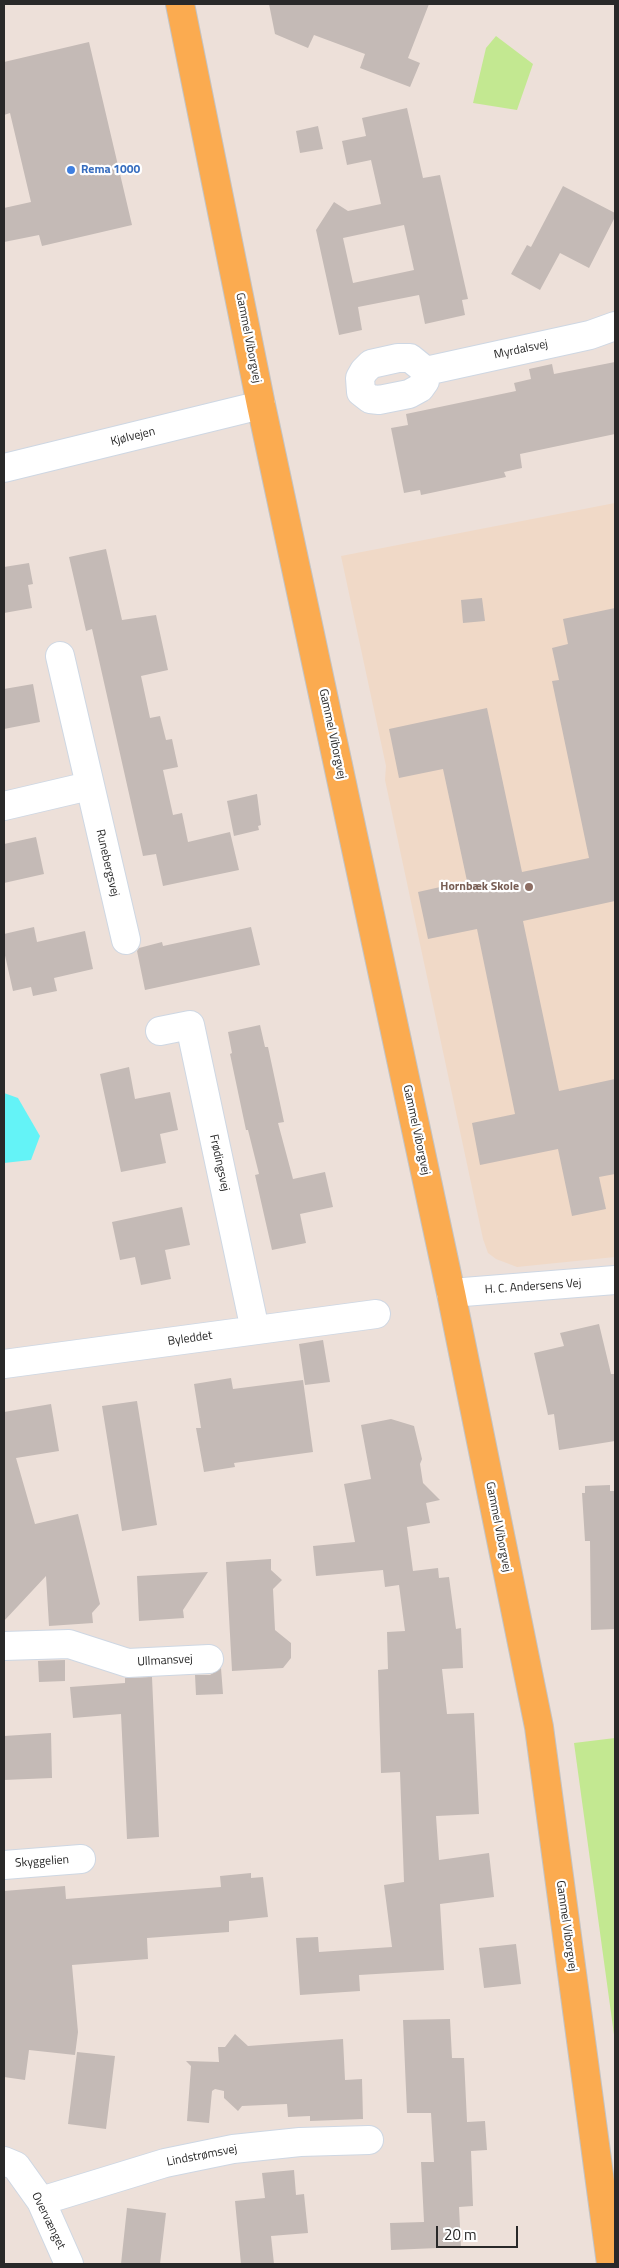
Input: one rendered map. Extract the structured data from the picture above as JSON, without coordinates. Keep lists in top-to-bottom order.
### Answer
{
  "streets": {
    "main road": ["Gammel Viborgvej"],
    "street": [
      "Myrdalsvej",
      "Kjølvejen",
      "Runebergsvej",
      "Frødingsvej",
      "H. C. Andersens Vej",
      "Byleddet",
      "Ullmansvej",
      "Skyggelien",
      "Lindstrømsvej",
      "Overvænget"
    ]
  },
  "crossings": [
    ["Gammel Viborgvej", "Kjølvejen"],
    ["Gammel Viborgvej", "H. C. Andersens Vej"],
    ["Frødingsvej", "Byleddet"],
    ["Lindstrømsvej", "Overvænget"]
  ],
  "places": ["Rema 1000", "Hornbæk Skole"],
  "scale_bar": "20 m"
}
